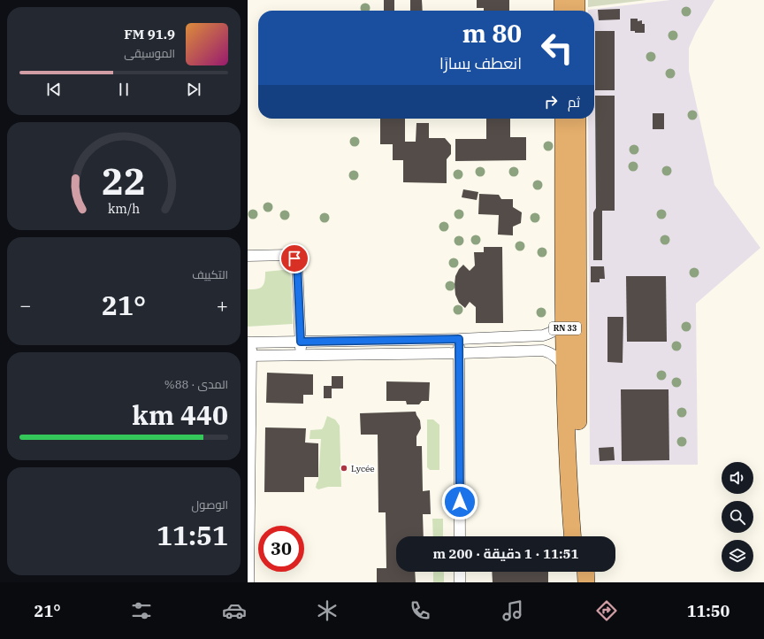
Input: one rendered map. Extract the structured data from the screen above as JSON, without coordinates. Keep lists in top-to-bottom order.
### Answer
{
  "streets": {
    "highway": ["RN 33"]
  },
  "places": ["Lycée"],
  "page": {
    "turn": ["80 m", "انعطف يسارًا"],
    "song": ["91.9 FM", "الموسيقى"],
    "then": "ثم",
    "tile": [
      "التكييف",
      ["المدى · 88%", "440 km"],
      ["الوصول", "11:51"]
    ],
    "heat": ["−", "21°", "+"],
    "limit": "30",
    "trip": "11:51 · 1 دقيقة · 200 m",
    "tabs": ["11:50", "21°"],
    "gauge": ["22", "km/h"]
  }
}
